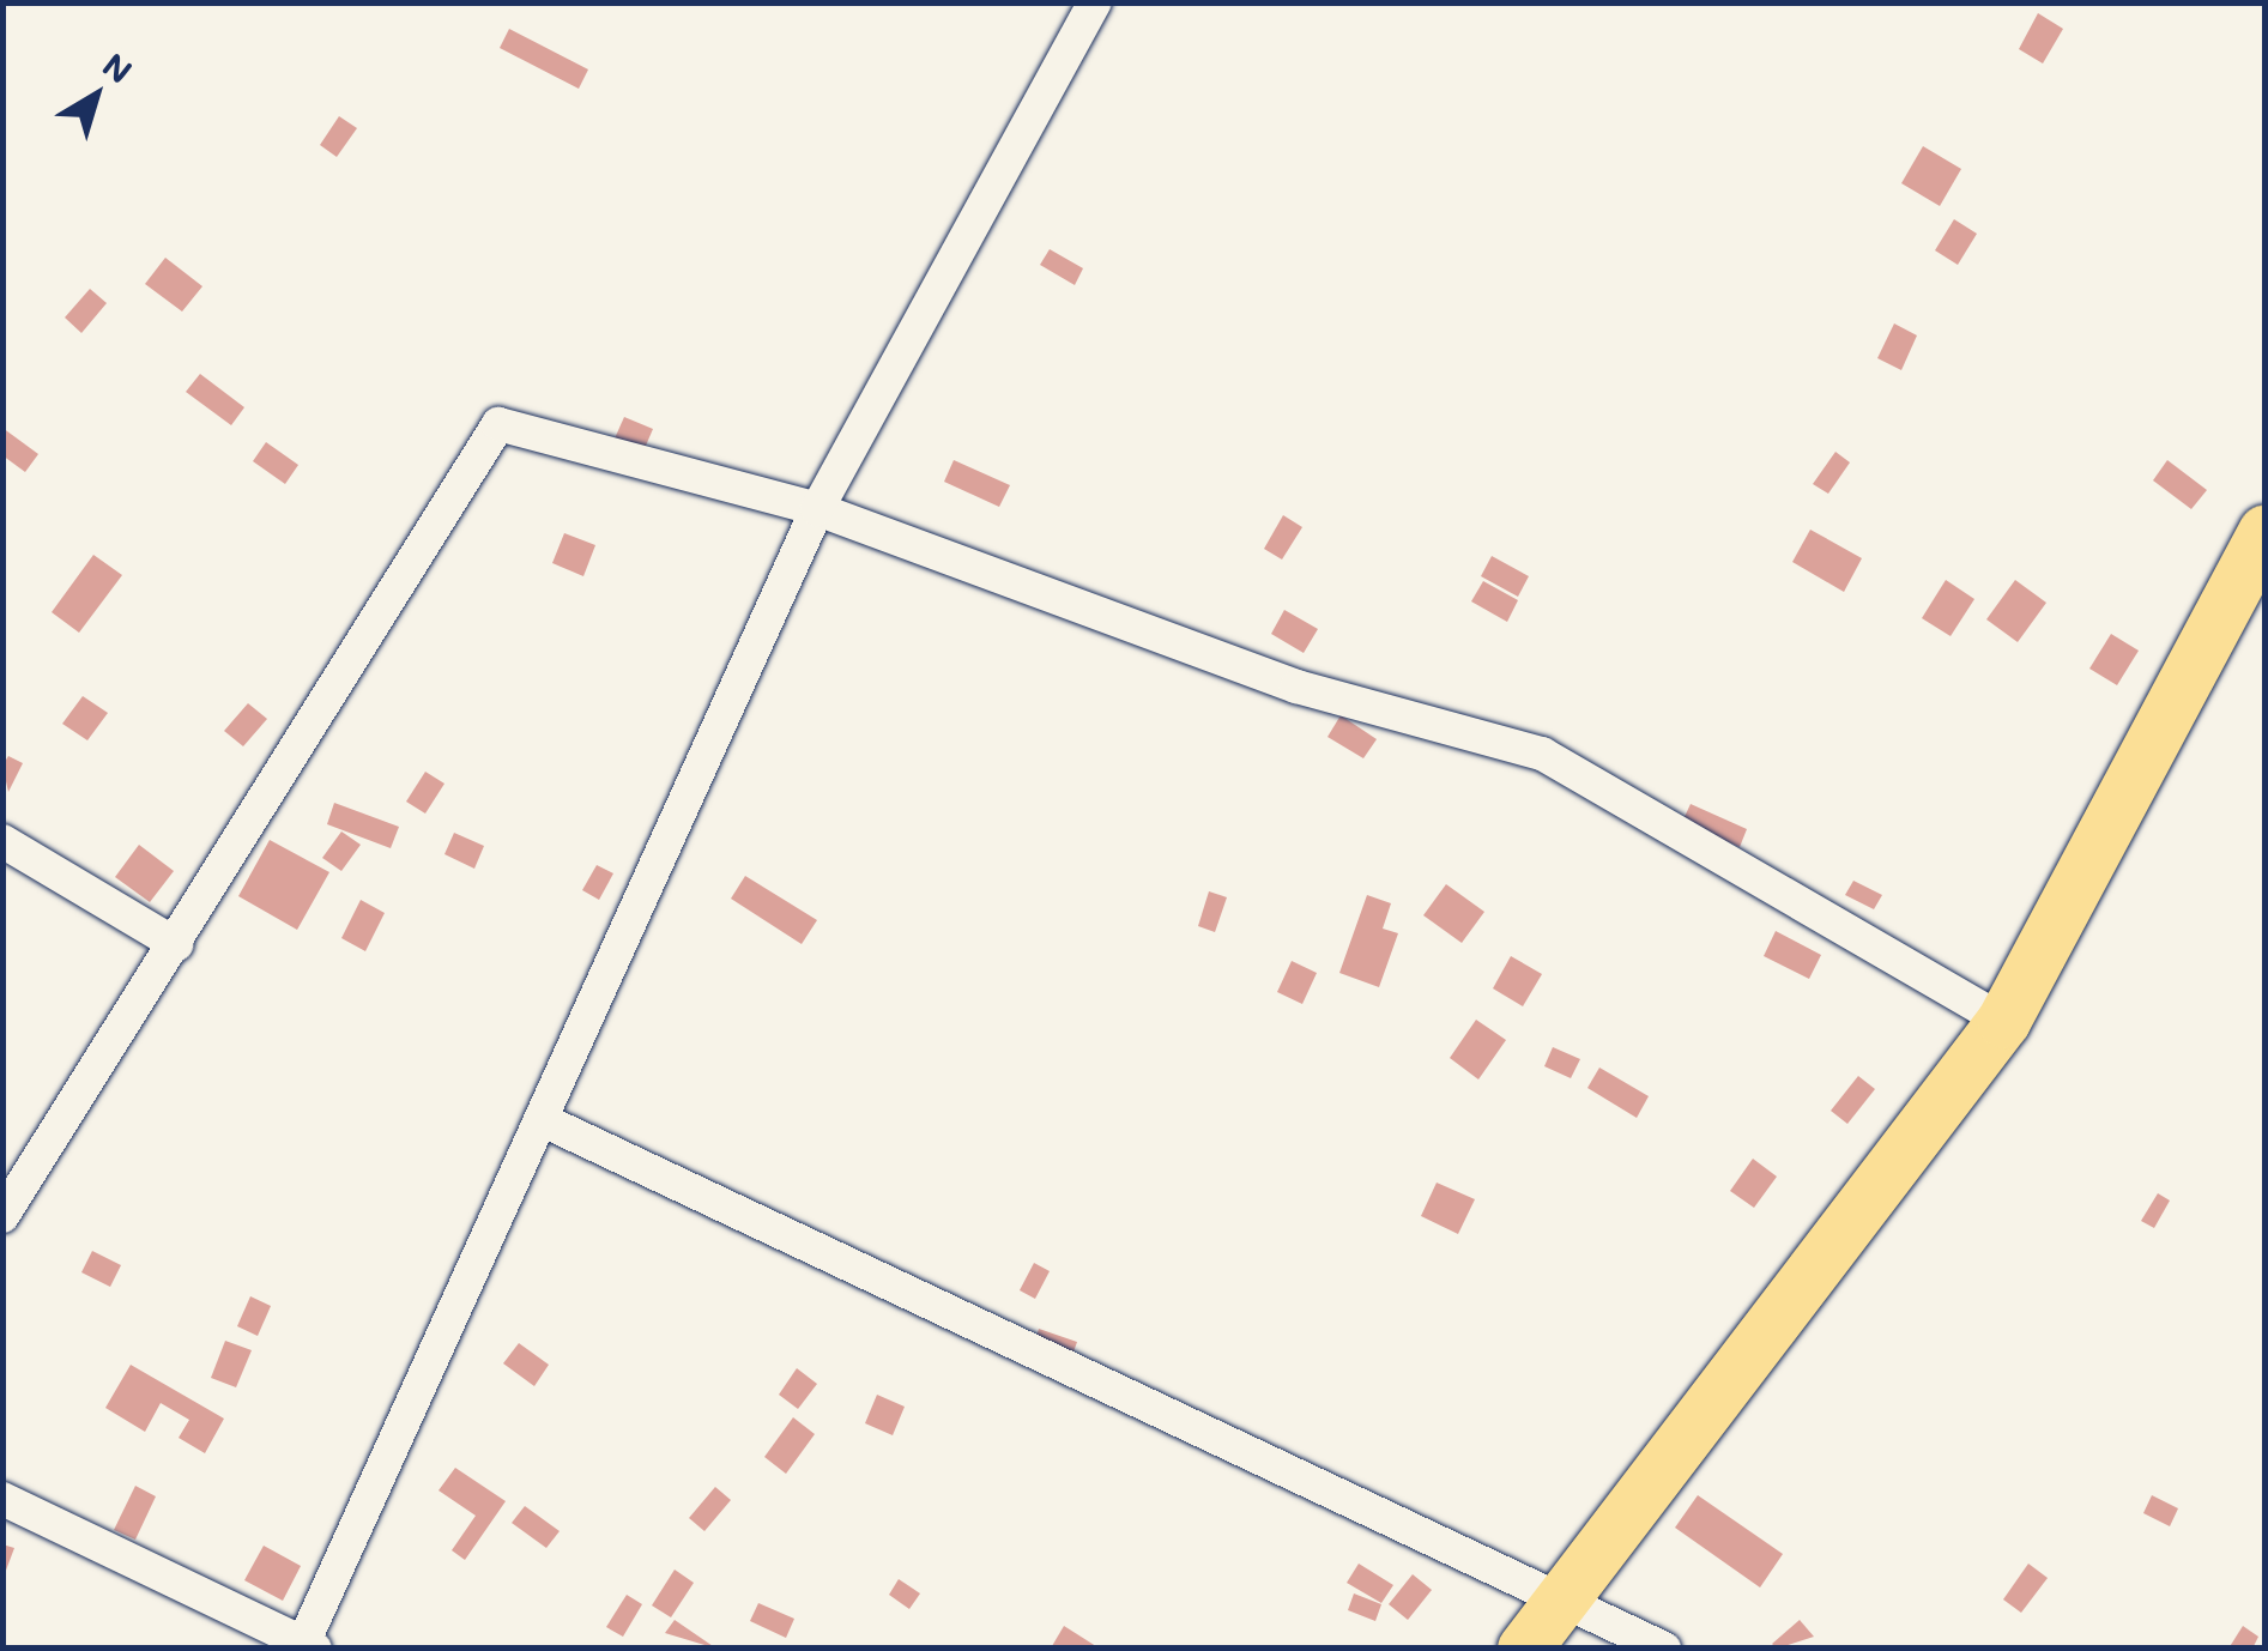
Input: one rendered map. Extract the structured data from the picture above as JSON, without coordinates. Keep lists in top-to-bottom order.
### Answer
{
  "north": "top right"
}
